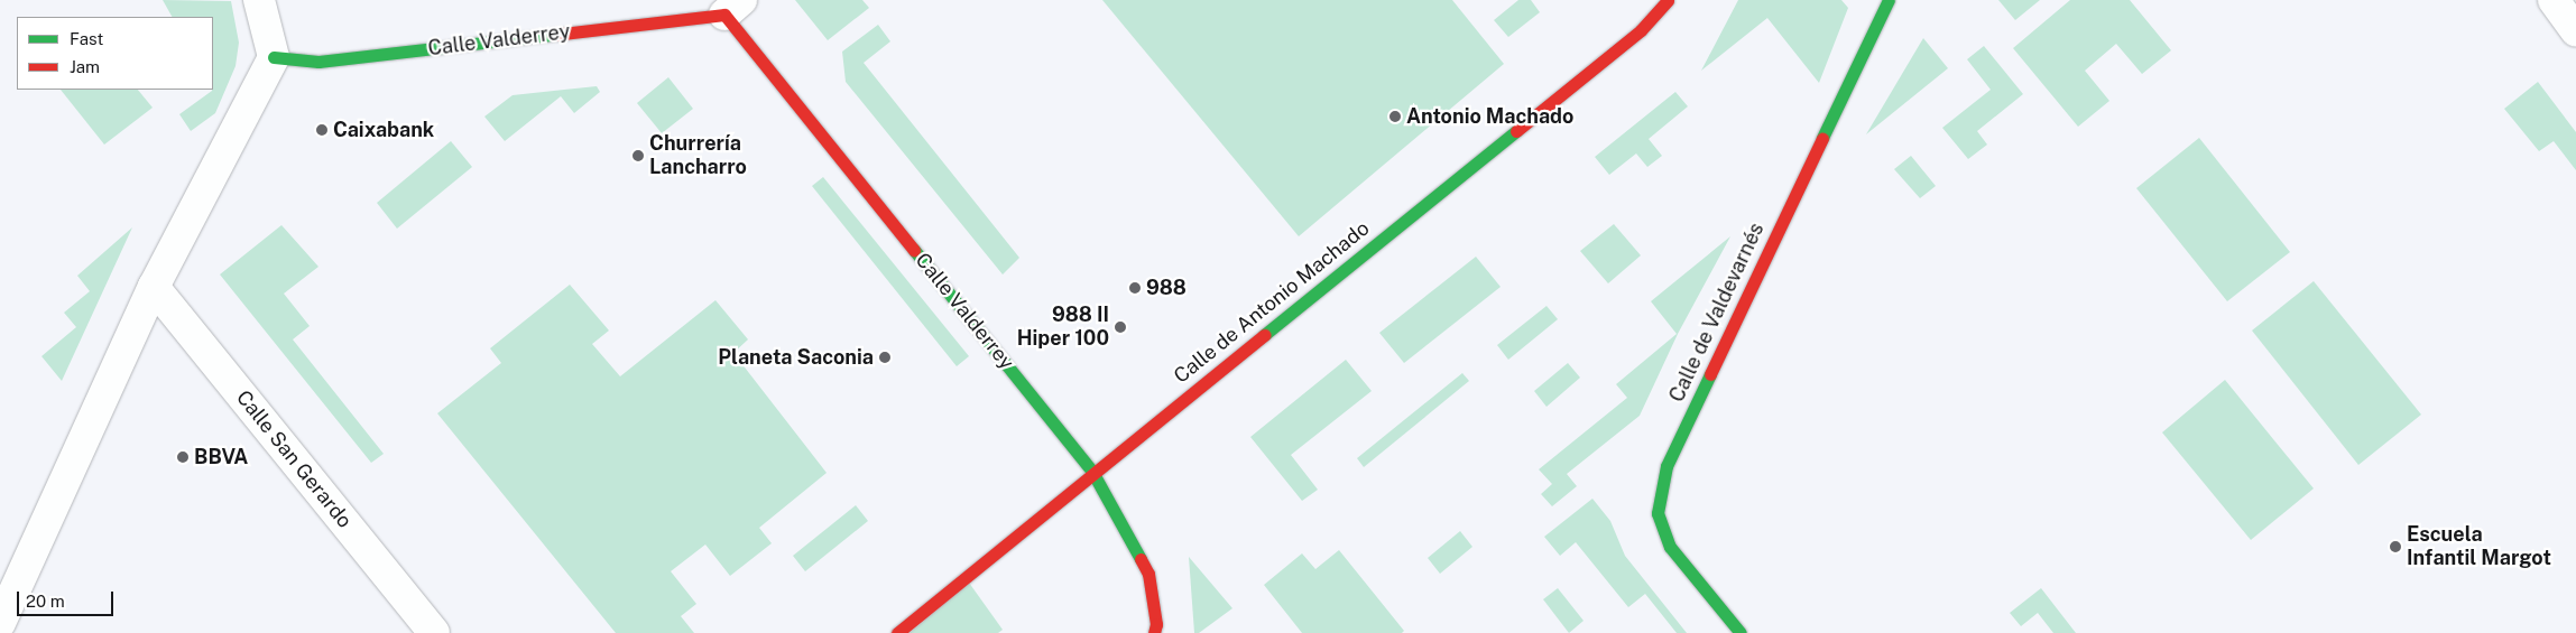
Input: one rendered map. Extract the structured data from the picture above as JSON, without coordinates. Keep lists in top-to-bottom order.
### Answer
{
  "streets": {
    "street": [
      "Calle Valderrey",
      "Calle de Antonio Machado",
      "Calle de Valdevarnés",
      "Calle San Gerardo"
    ]
  },
  "crossings": [
    ["Calle Valderrey", "Calle de Antonio Machado"]
  ],
  "places": [
    "Antonio Machado",
    "Caixabank",
    "Churrería Lancharro",
    "988",
    "988 II Hiper 100",
    "Planeta Saconia",
    "BBVA",
    "Escuela Infantil Margot"
  ],
  "legend": ["Fast", "Jam"],
  "scale_bar": "20 m"
}
